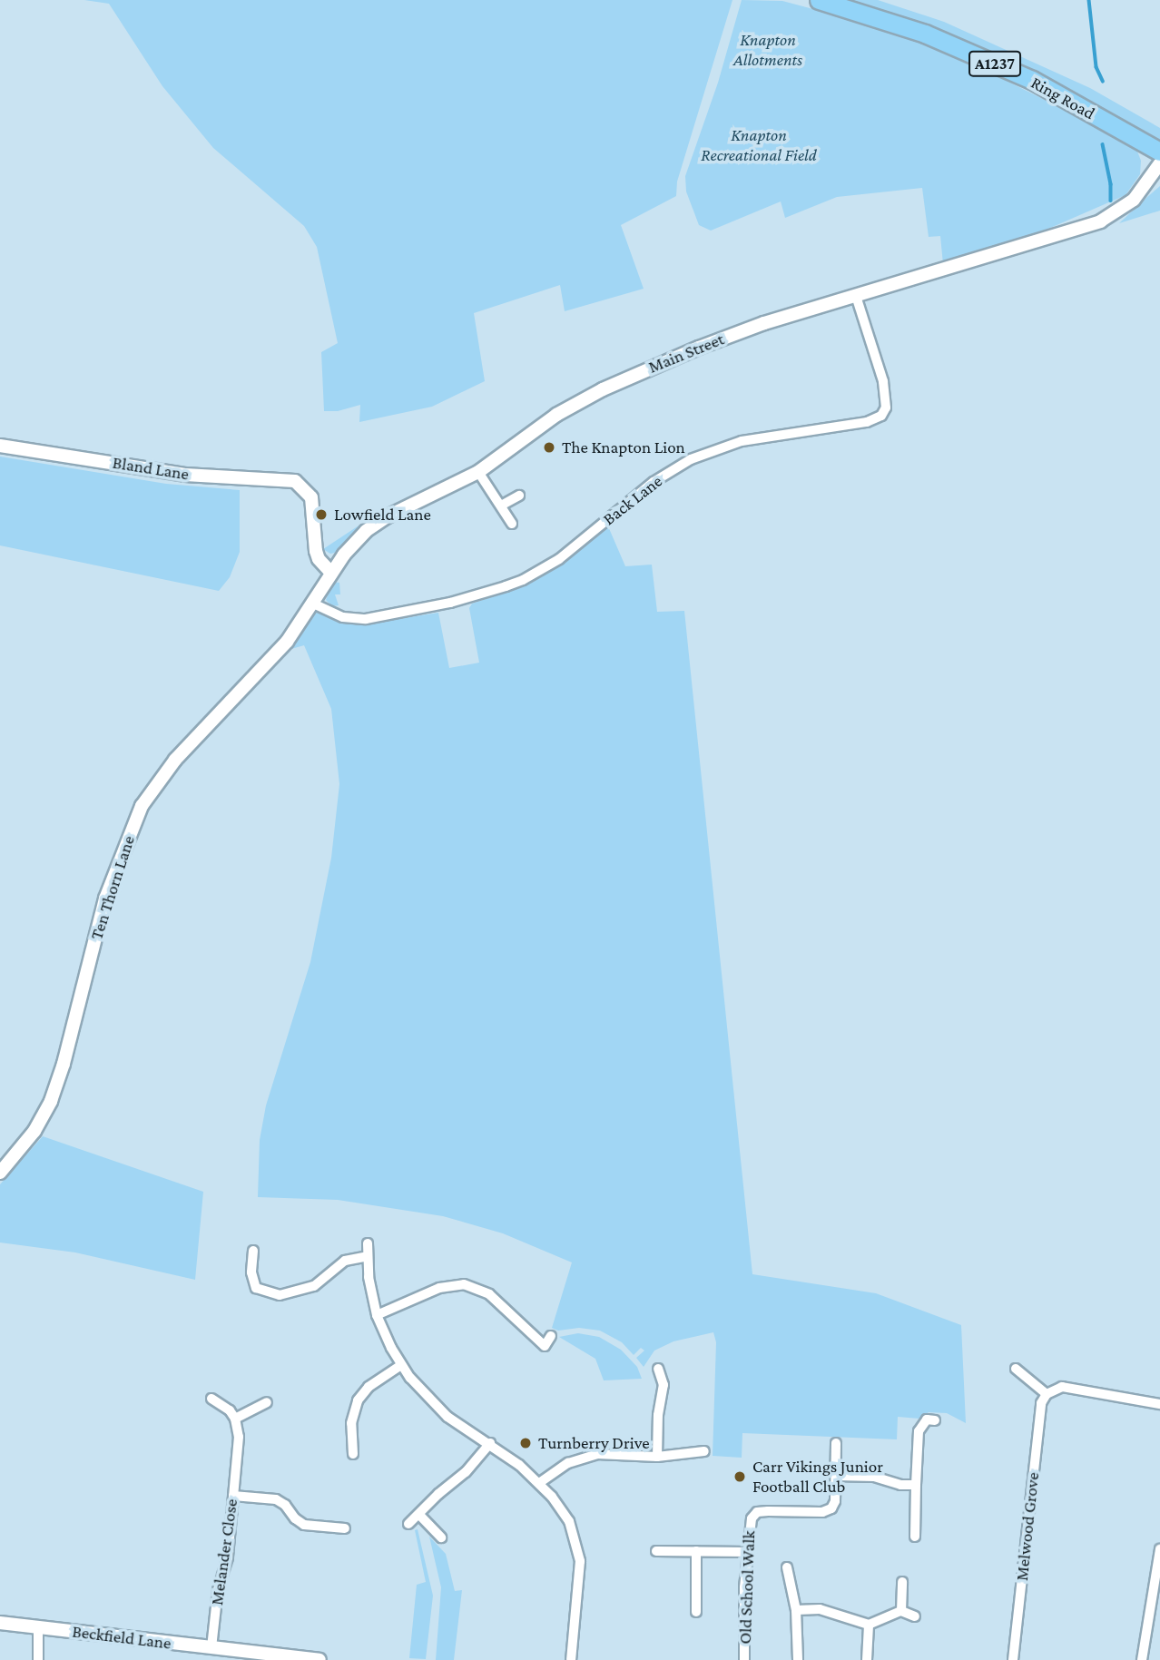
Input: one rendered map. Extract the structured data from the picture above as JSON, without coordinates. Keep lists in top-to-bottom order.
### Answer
{
  "streets": {
    "highway": ["A1237", "Ring Road"],
    "street": [
      "Main Street",
      "Bland Lane",
      "Back Lane",
      "Ten Thorn Lane",
      "Melwood Grove",
      "Melander Close",
      "Old School Walk",
      "Beckfield Lane"
    ]
  },
  "crossings": [
    ["Main Street", "Bland Lane"],
    ["Main Street", "Back Lane"],
    ["Main Street", "Ten Thorn Lane"],
    ["Melander Close", "Beckfield Lane"]
  ],
  "parks": ["Knapton Allotments", "Knapton Recreational Field"],
  "places": [
    "The Knapton Lion",
    "Lowfield Lane",
    "Turnberry Drive",
    "Carr Vikings Junior Football Club"
  ]
}
